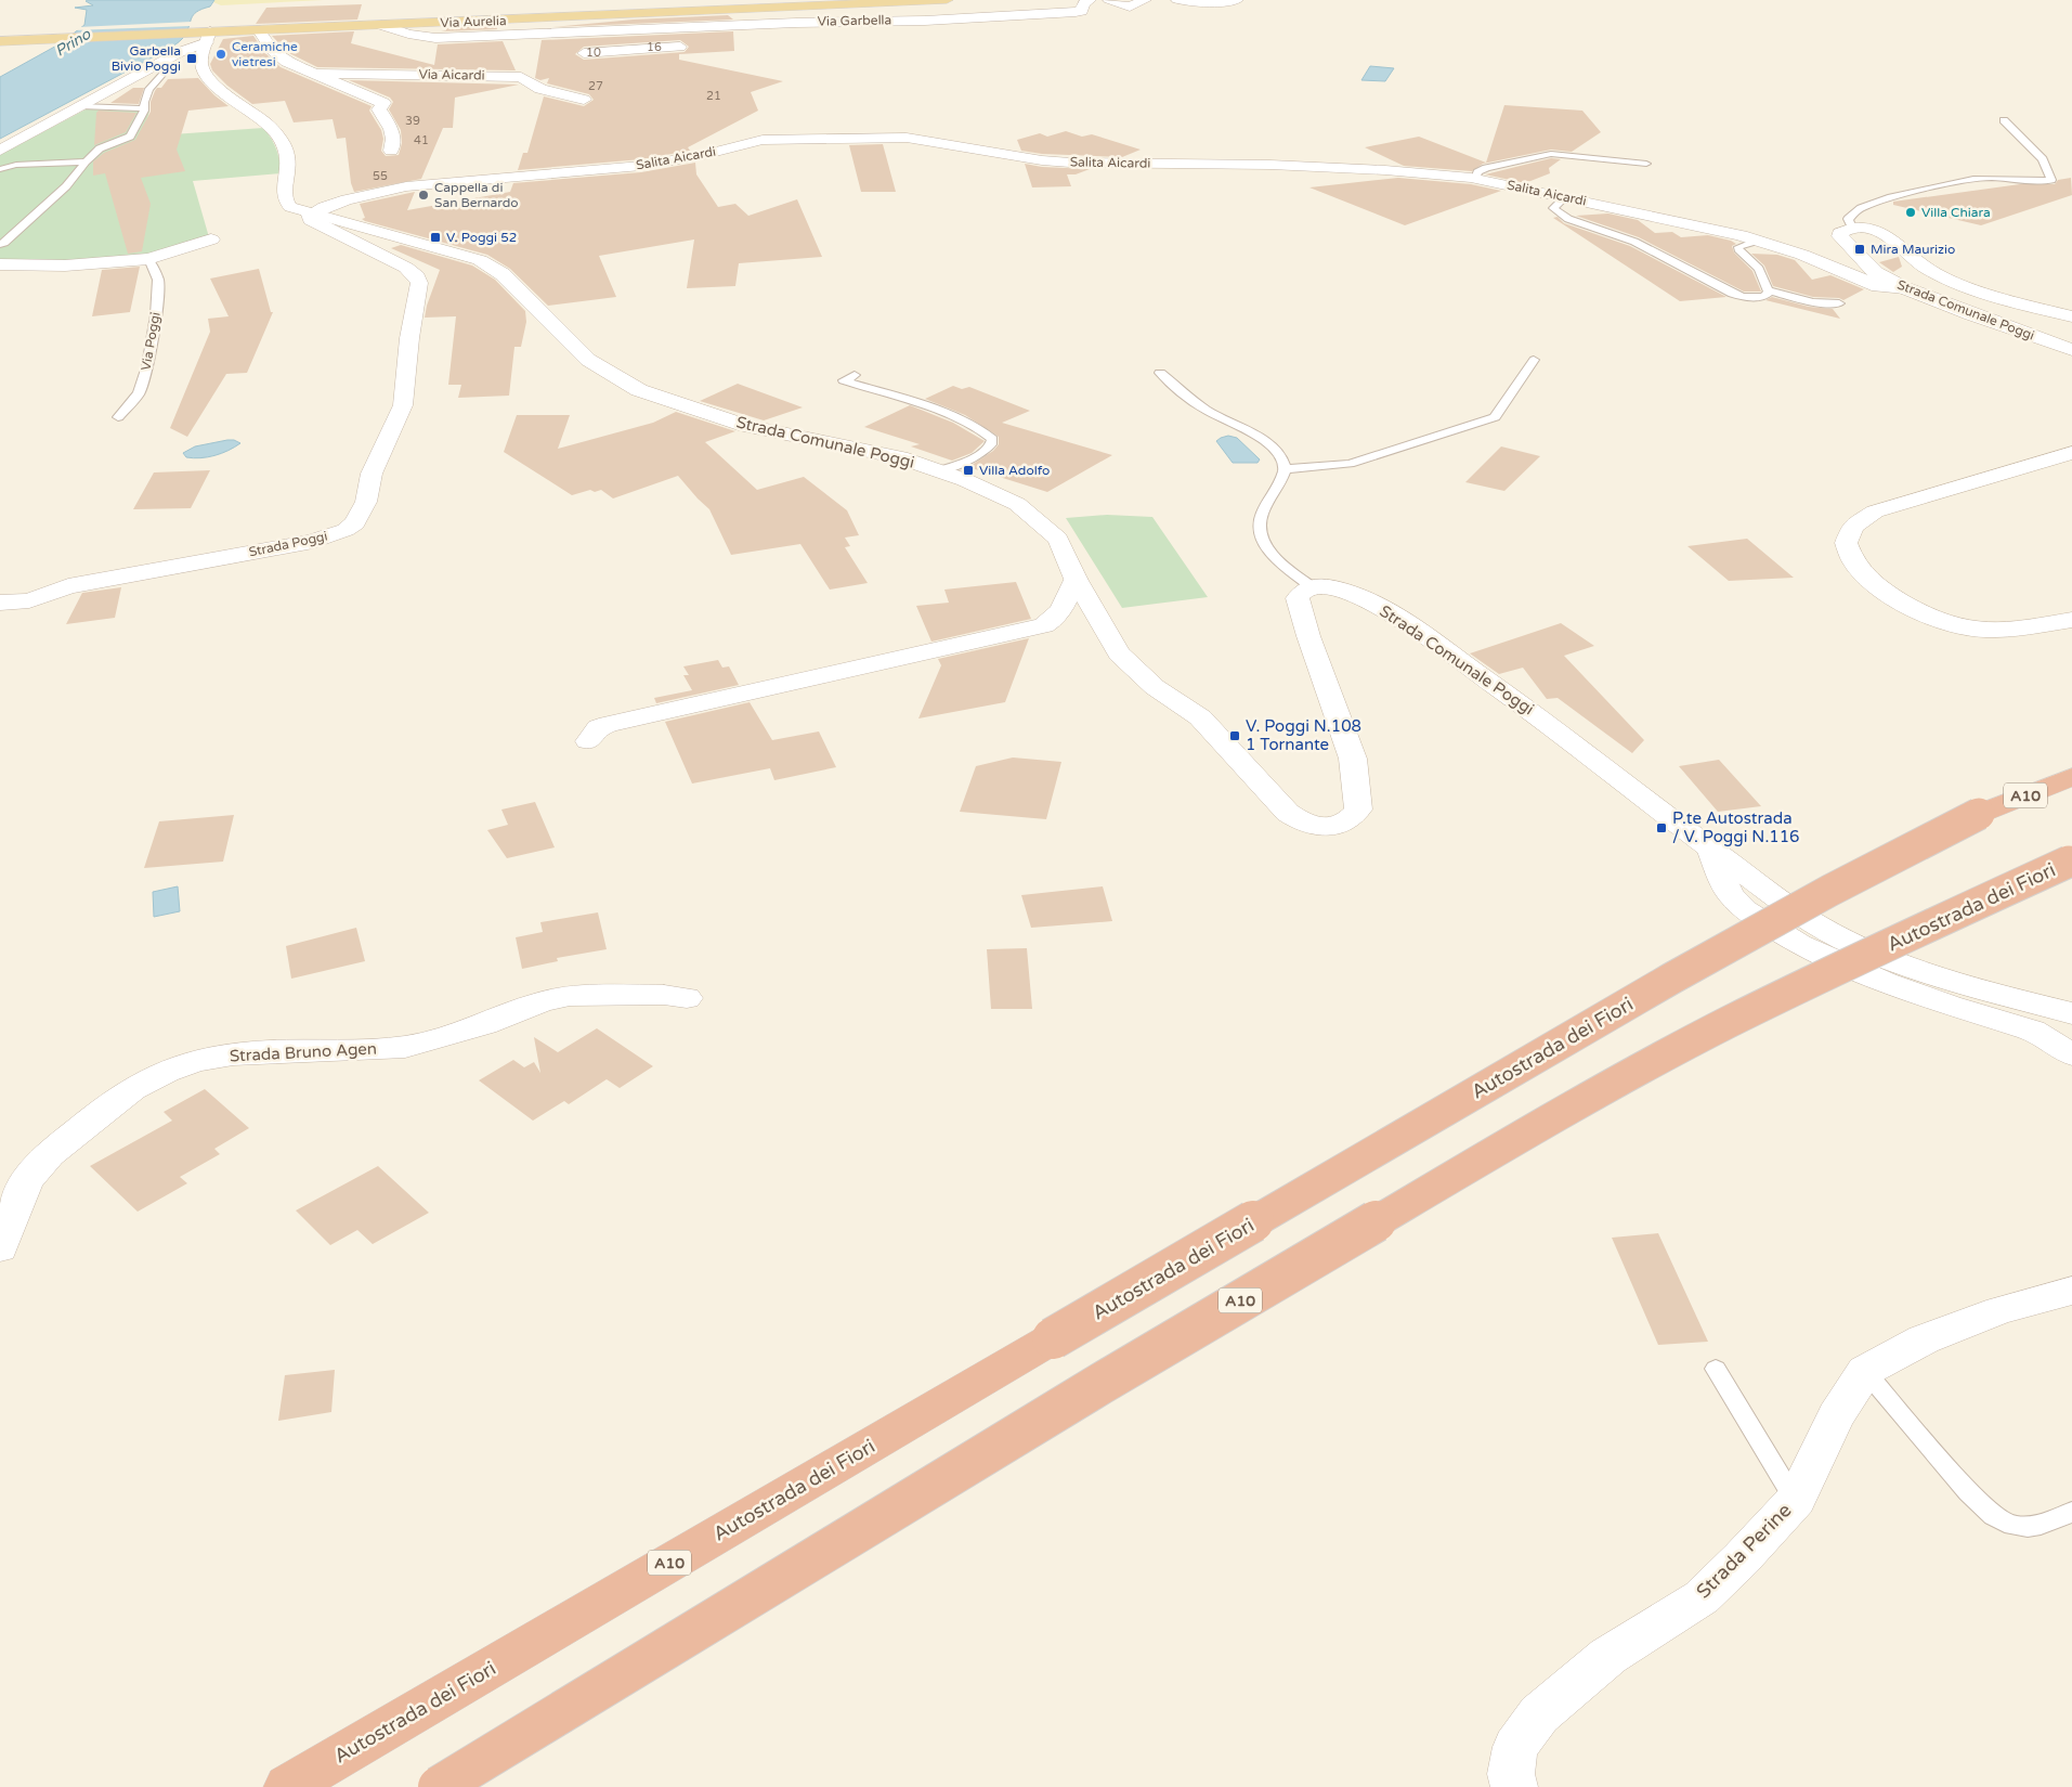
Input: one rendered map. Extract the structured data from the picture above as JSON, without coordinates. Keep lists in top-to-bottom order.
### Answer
{
  "streets": {
    "highway": ["A10", "Autostrada dei Fiori"],
    "main road": ["Via Aurelia"],
    "street": [
      "Via Garbella",
      "Via Aicardi",
      "Salita Aicardi",
      "Strada Comunale Poggi",
      "Strada Poggi",
      "Strada Bruno Agen",
      "Strada Perine"
    ],
    "lane": ["Via Poggi"]
  },
  "crossings": [
    ["Via Garbella", "Via Aurelia"],
    ["Via Aurelia", "Via Aicardi"],
    ["Via Aurelia", "Strada Comunale Poggi"],
    ["Salita Aicardi", "Strada Comunale Poggi"],
    ["Salita Aicardi", "Strada Poggi"],
    ["Strada Comunale Poggi", "Strada Poggi"]
  ],
  "water": ["Prino"],
  "places": {
    "other": ["Ceramiche vietresi", "Cappella di San Bernardo", "Villa Chiara"],
    "transit": [
      "Garbella Bivio Poggi",
      "V. Poggi 52",
      "Mira Maurizio",
      "Villa Adolfo",
      "V. Poggi N.108 1 Tornante",
      "P.te Autostrada / V. Poggi N.116"
    ]
  },
  "house_numbers": [
    "16",
    "10",
    "27",
    "21",
    "39",
    "41",
    "55"
  ]
}
